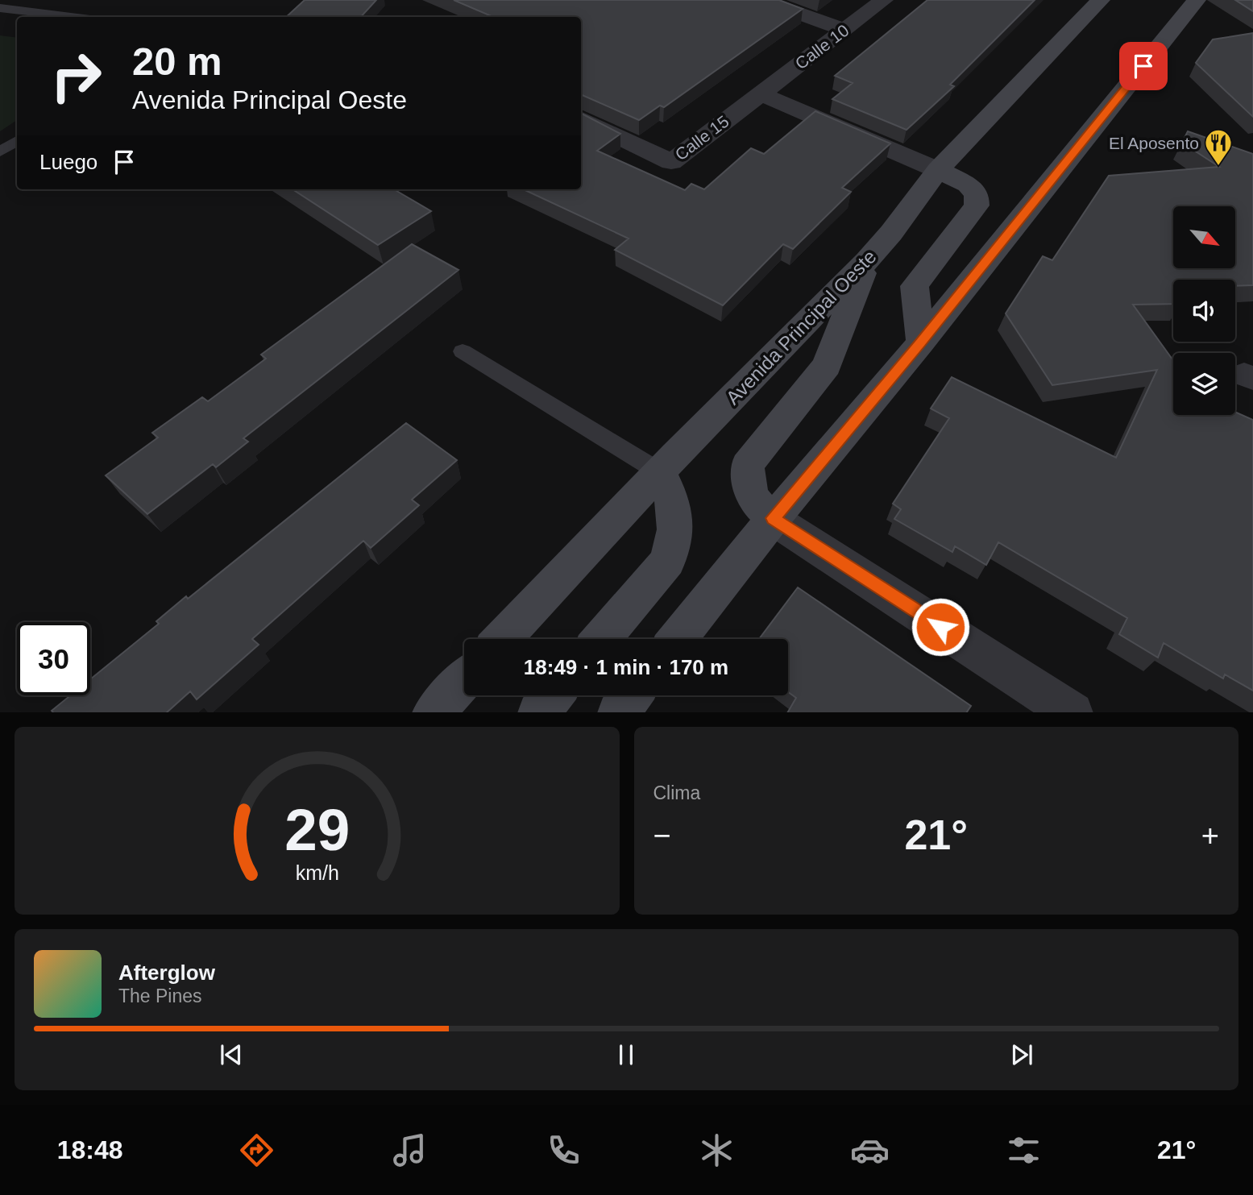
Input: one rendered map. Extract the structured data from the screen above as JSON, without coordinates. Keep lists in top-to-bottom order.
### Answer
{
  "streets": {
    "main road": ["Avenida Principal Oeste"],
    "street": ["Calle 10", "Calle 15"]
  },
  "crossings": [
    ["Calle 10", "Calle 15"]
  ],
  "places": {
    "restaurant": ["El Aposento"]
  },
  "north": "bottom right",
  "page": {
    "turn": ["20 m", "Avenida Principal Oeste"],
    "then": "Luego",
    "limit": "30",
    "trip": "18:49 · 1 min · 170 m",
    "tile": "Clima",
    "heat": ["−", "21°", "+"],
    "song": ["Afterglow", "The Pines"],
    "tabs": ["18:48", "21°"],
    "gauge": ["29", "km/h"]
  }
}
